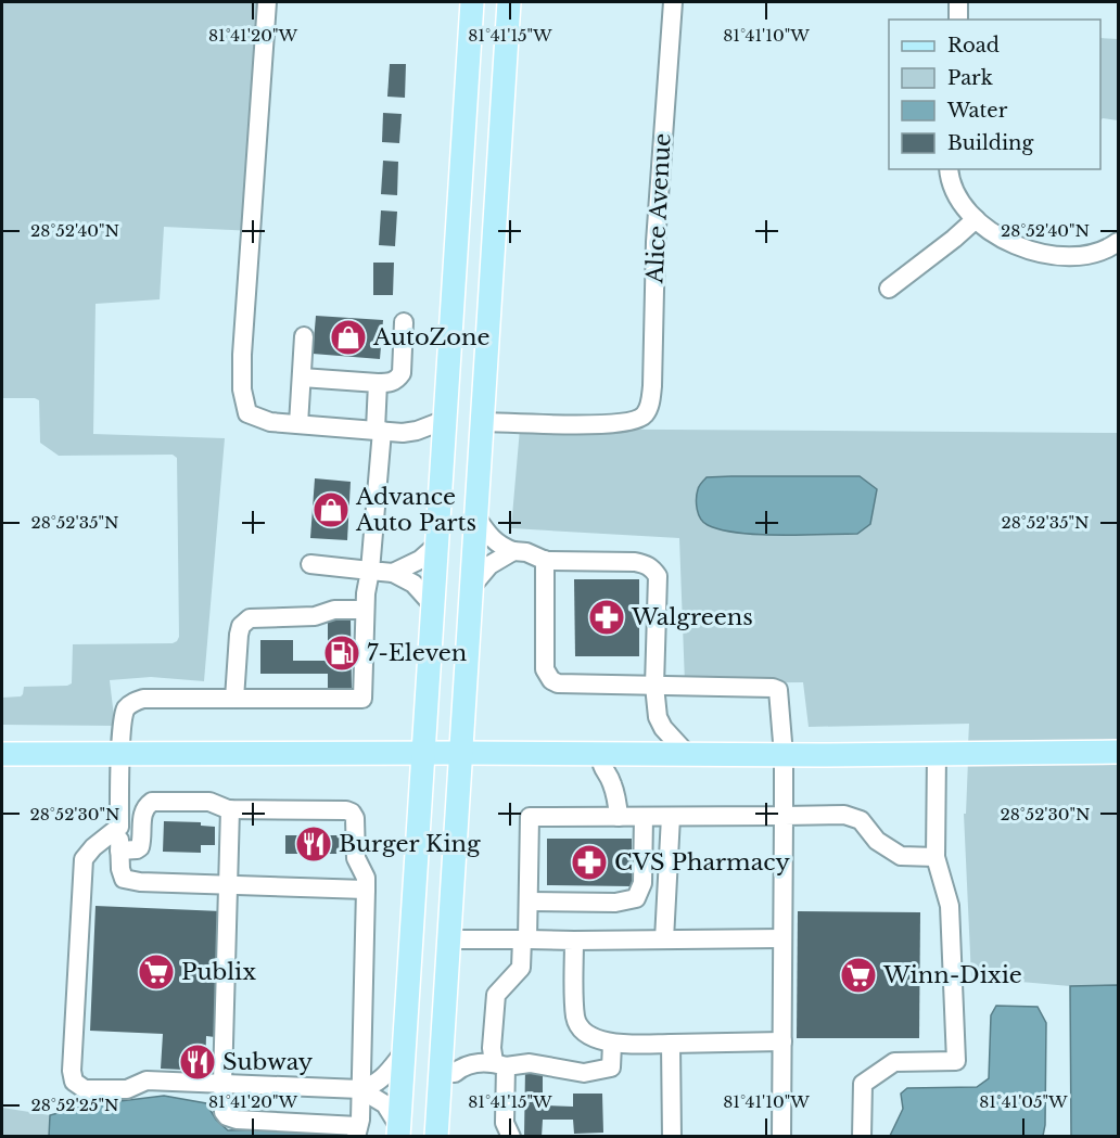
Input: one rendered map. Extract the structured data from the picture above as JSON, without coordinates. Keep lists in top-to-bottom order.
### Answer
{
  "streets": {
    "street": ["Alice Avenue"]
  },
  "places": {
    "shop": ["AutoZone", "Advance Auto Parts"],
    "pharmacy": ["Walgreens", "CVS Pharmacy"],
    "fuel station": ["7-Eleven"],
    "restaurant": ["Burger King", "Subway"],
    "supermarket": ["Publix", "Winn-Dixie"]
  },
  "legend": [
    "Road",
    "Park",
    "Water",
    "Building"
  ],
  "coordinates": [
    "81°41'20\"W",
    "81°41'15\"W",
    "81°41'10\"W",
    "28°52'40\"N",
    "28°52'35\"N",
    "28°52'30\"N",
    "81°41'05\"W",
    "28°52'25\"N"
  ]
}
